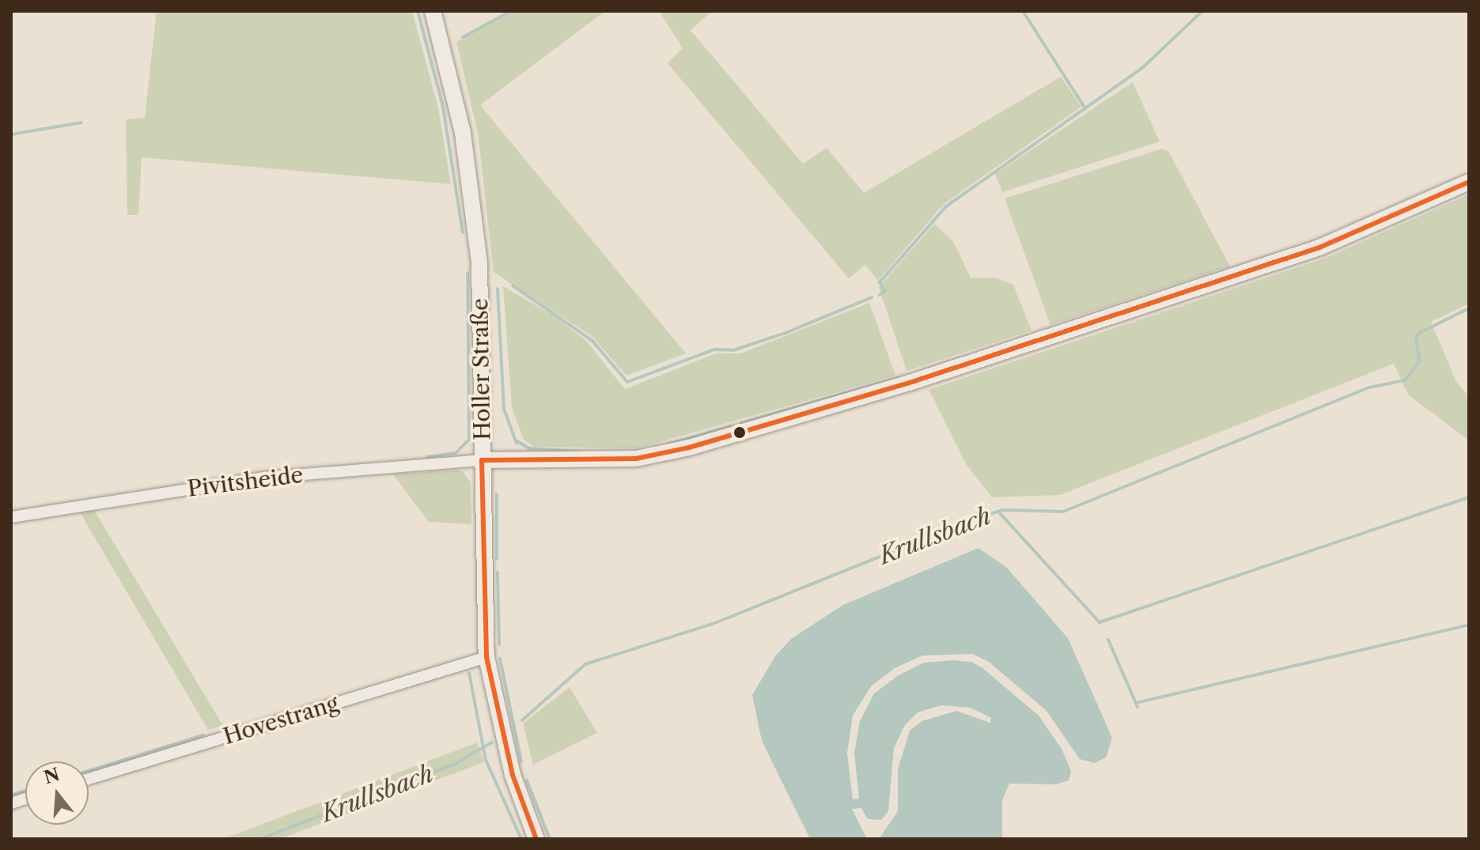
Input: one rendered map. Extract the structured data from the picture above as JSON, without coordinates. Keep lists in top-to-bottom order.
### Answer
{
  "streets": {
    "street": ["Holler Straße", "Pivitsheide", "Hovestrang"]
  },
  "crossings": [
    ["Holler Straße", "Pivitsheide"],
    ["Holler Straße", "Hovestrang"]
  ],
  "water": ["Krullsbach"],
  "north": "top"
}
